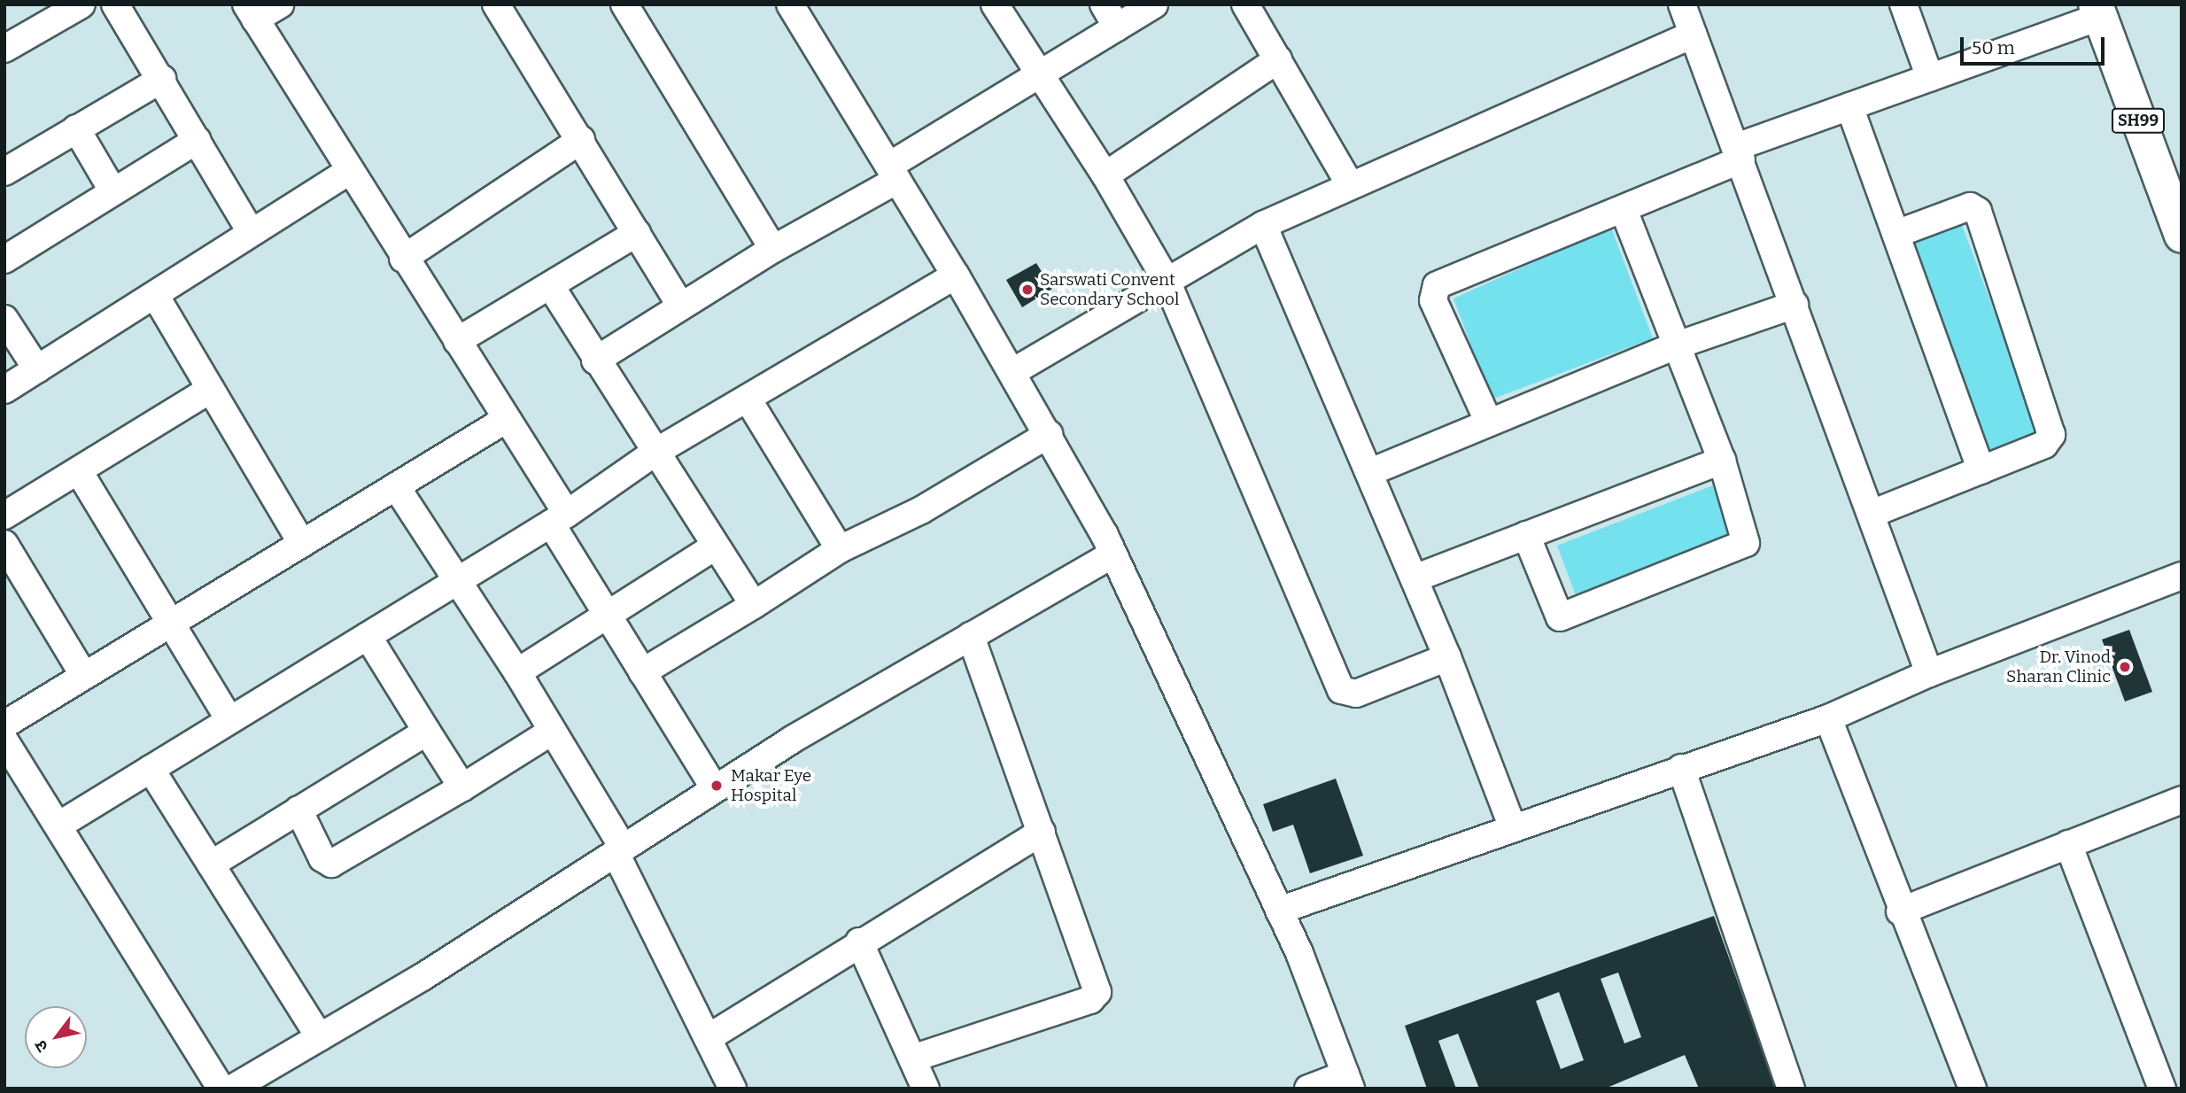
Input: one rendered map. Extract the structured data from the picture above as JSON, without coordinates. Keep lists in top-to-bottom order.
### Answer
{
  "streets": {
    "main road": ["SH99"]
  },
  "places": ["Sarswati Convent Secondary School", "Dr. Vinod Sharan Clinic", "Makar Eye Hospital"],
  "scale_bar": "50 m",
  "north": "bottom left"
}
